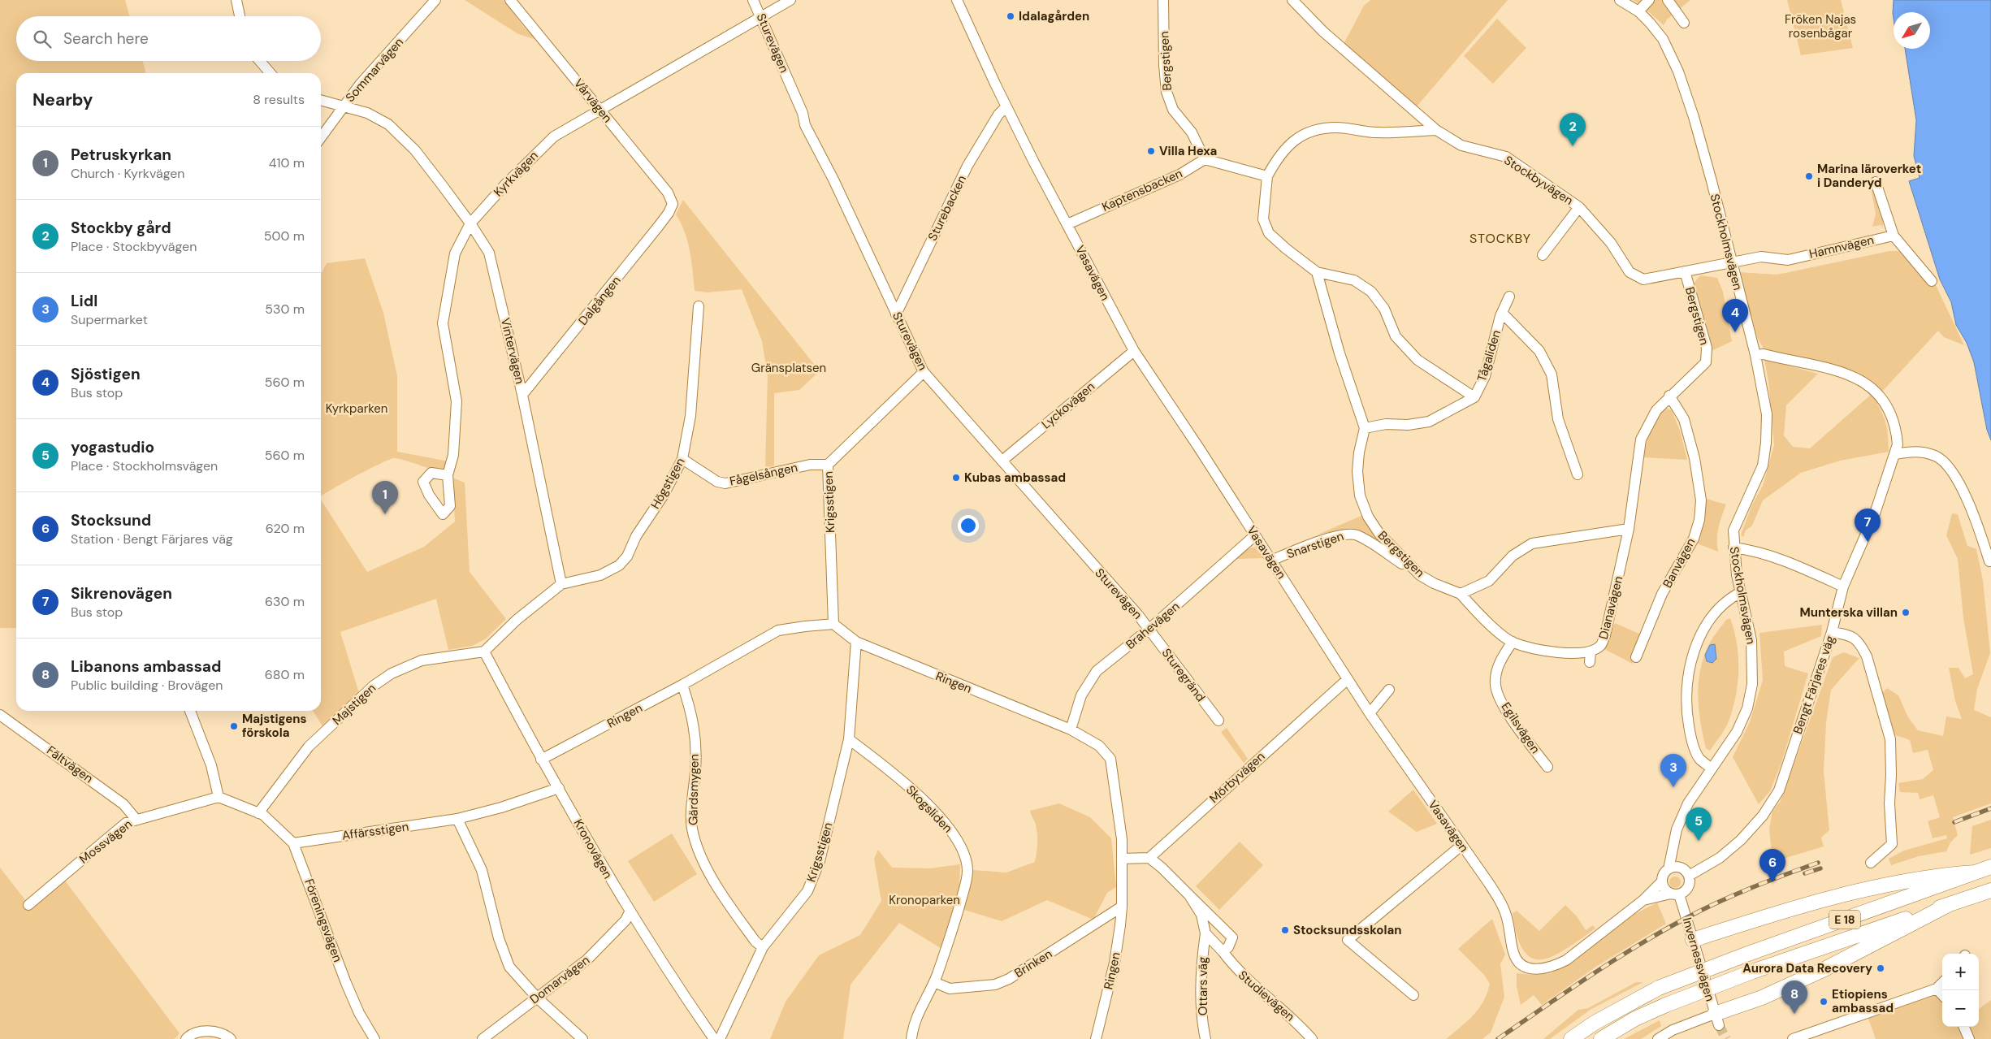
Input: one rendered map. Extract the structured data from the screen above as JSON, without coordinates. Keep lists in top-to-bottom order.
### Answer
{
  "streets": {
    "highway": ["E 18"],
    "street": [
      "Sturevägen",
      "Bergstigen",
      "Sommarvägen",
      "Vårvägen",
      "Kyrkvägen",
      "Stockbyvägen",
      "Kaptensbacken",
      "Sturebacken",
      "Stockholmsvägen",
      "Hamnvägen",
      "Vasavägen",
      "Dalgången",
      "Vintervägen",
      "Tågaliden",
      "Lyckovägen",
      "Fågelsången",
      "Högstigen",
      "Krigsstigen",
      "Snarstigen",
      "Banvägen",
      "Dianavägen",
      "Brahevägen",
      "Sturegränd",
      "Ringen",
      "Bengt Färjares väg",
      "Majstigen",
      "Egilsvägen",
      "Fältvägen",
      "Mörbyvägen",
      "Gärdsmygen",
      "Skogsliden",
      "Affärsstigen",
      "Mossvägen",
      "Kronovägen",
      "Föreningsvägen",
      "Invernessvägen",
      "Brinken",
      "Domarvägen",
      "Ottars väg",
      "Studievägen"
    ]
  },
  "crossings": [
    ["Sturevägen", "Kyrkvägen"],
    ["Sturevägen", "Sturebacken"],
    ["Sturevägen", "Lyckovägen"],
    ["Sturevägen", "Krigsstigen"],
    ["Sturevägen", "Brahevägen"],
    ["Sturevägen", "Sturegränd"],
    ["Bergstigen", "Stockbyvägen"],
    ["Bergstigen", "Kaptensbacken"],
    ["Bergstigen", "Tågaliden"],
    ["Bergstigen", "Snarstigen"],
    ["Bergstigen", "Banvägen"],
    ["Bergstigen", "Dianavägen"],
    ["Sommarvägen", "Vintervägen"],
    ["Vårvägen", "Kyrkvägen"],
    ["Vårvägen", "Dalgången"],
    ["Kyrkvägen", "Vintervägen"],
    ["Stockbyvägen", "Stockholmsvägen"],
    ["Stockbyvägen", "Hamnvägen"],
    ["Kaptensbacken", "Vasavägen"],
    ["Sturebacken", "Vasavägen"],
    ["Stockholmsvägen", "Hamnvägen"],
    ["Stockholmsvägen", "Vasavägen"],
    ["Stockholmsvägen", "Bengt Färjares väg"],
    ["Stockholmsvägen", "Invernessvägen"],
    ["Vasavägen", "Lyckovägen"],
    ["Vasavägen", "Snarstigen"],
    ["Vasavägen", "Brahevägen"],
    ["Vasavägen", "Bengt Färjares väg"],
    ["Vasavägen", "Mörbyvägen"],
    ["Vasavägen", "Invernessvägen"],
    ["Dalgången", "Vintervägen"],
    ["Vintervägen", "Högstigen"],
    ["Fågelsången", "Högstigen"],
    ["Fågelsången", "Krigsstigen"],
    ["Krigsstigen", "Ringen"],
    ["Krigsstigen", "Gärdsmygen"],
    ["Krigsstigen", "Skogsliden"],
    ["Dianavägen", "Egilsvägen"],
    ["Brahevägen", "Sturegränd"],
    ["Brahevägen", "Ringen"],
    ["Ringen", "Gärdsmygen"],
    ["Ringen", "Kronovägen"],
    ["Ringen", "Brinken"],
    ["Bengt Färjares väg", "Invernessvägen"],
    ["Majstigen", "Kronovägen"],
    ["Majstigen", "Föreningsvägen"],
    ["Fältvägen", "Mossvägen"],
    ["Skogsliden", "Brinken"],
    ["Affärsstigen", "Föreningsvägen"],
    ["Mossvägen", "Föreningsvägen"],
    ["Kronovägen", "Domarvägen"],
    ["Ottars väg", "Studievägen"]
  ],
  "districts": ["STOCKBY"],
  "parks": [
    "Fröken Najas rosenbågar",
    "Gränsplatsen",
    "Kyrkparken",
    "Kronoparken"
  ],
  "places": [
    "Idalagården",
    "Villa Hexa",
    "Marina läroverket i Danderyd",
    "Kubas ambassad",
    "Munterska villan",
    "Majstigens förskola",
    "Stocksundsskolan",
    "Aurora Data Recovery",
    "Etiopiens ambassad"
  ],
  "north": "bottom left",
  "page": {
    "search": "Search here",
    "heading": ["Nearby", "8 results"],
    "pins": [
      "2",
      "4",
      "1",
      "7",
      "3",
      "5",
      "6",
      "8"
    ],
    "list": [
      {
        "mark": "1",
        "name": "Petruskyrkan",
        "note": "Church · Kyrkvägen",
        "value": "410 m"
      },
      {
        "mark": "2",
        "name": "Stockby gård",
        "note": "Place · Stockbyvägen",
        "value": "500 m"
      },
      {
        "mark": "3",
        "name": "Lidl",
        "note": "Supermarket",
        "value": "530 m"
      },
      {
        "mark": "4",
        "name": "Sjöstigen",
        "note": "Bus stop",
        "value": "560 m"
      },
      {
        "mark": "5",
        "name": "yogastudio",
        "note": "Place · Stockholmsvägen",
        "value": "560 m"
      },
      {
        "mark": "6",
        "name": "Stocksund",
        "note": "Station · Bengt Färjares väg",
        "value": "620 m"
      },
      {
        "mark": "7",
        "name": "Sikrenovägen",
        "note": "Bus stop",
        "value": "630 m"
      },
      {
        "mark": "8",
        "name": "Libanons ambassad",
        "note": "Public building · Brovägen",
        "value": "680 m"
      }
    ],
    "map_buttons": ["+", "−"]
  }
}
